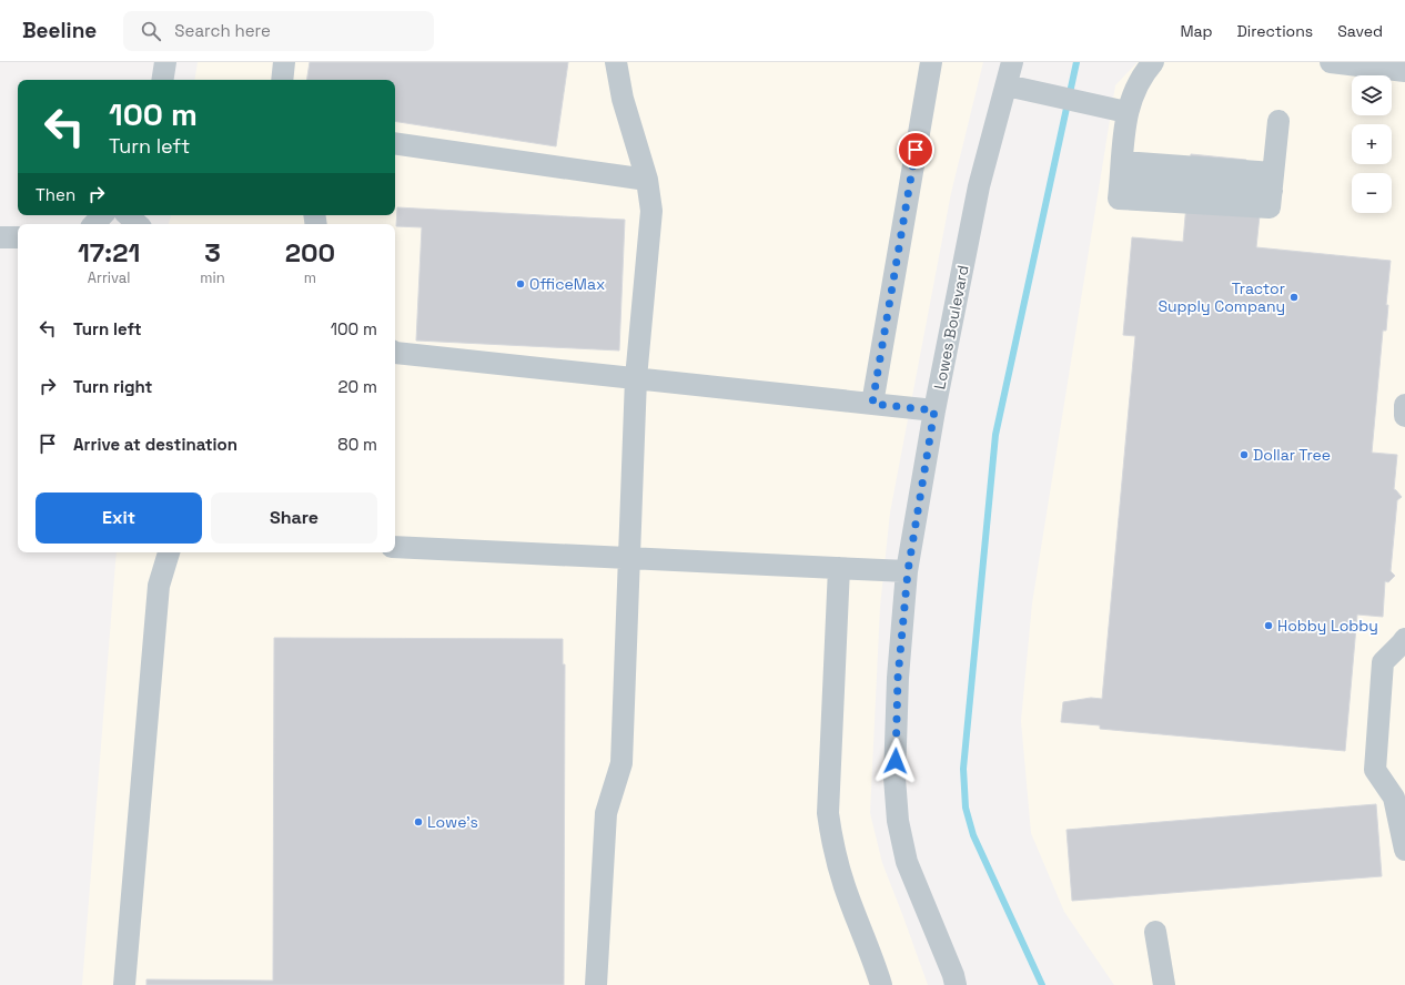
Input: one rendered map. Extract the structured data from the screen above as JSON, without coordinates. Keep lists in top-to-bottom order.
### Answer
{
  "streets": {
    "street": ["Lowes Boulevard"]
  },
  "places": [
    "OfficeMax",
    "Tractor Supply Company",
    "Dollar Tree",
    "Hobby Lobby",
    "Lowe's"
  ],
  "page": {
    "header": "Beeline",
    "search": "Search here",
    "nav": ["Map", "Directions", "Saved"],
    "map_buttons": ["+", "−"],
    "turn": ["100 m", "Turn left"],
    "then": "Then",
    "eta": [
      "17:21",
      "Arrival",
      "3",
      "min",
      "200",
      "m"
    ],
    "list": [
      {
        "name": "Turn left",
        "value": "100 m"
      },
      {
        "name": "Turn right",
        "value": "20 m"
      },
      {
        "name": "Arrive at destination",
        "value": "80 m"
      }
    ],
    "buttons": ["Exit", "Share"]
  }
}
